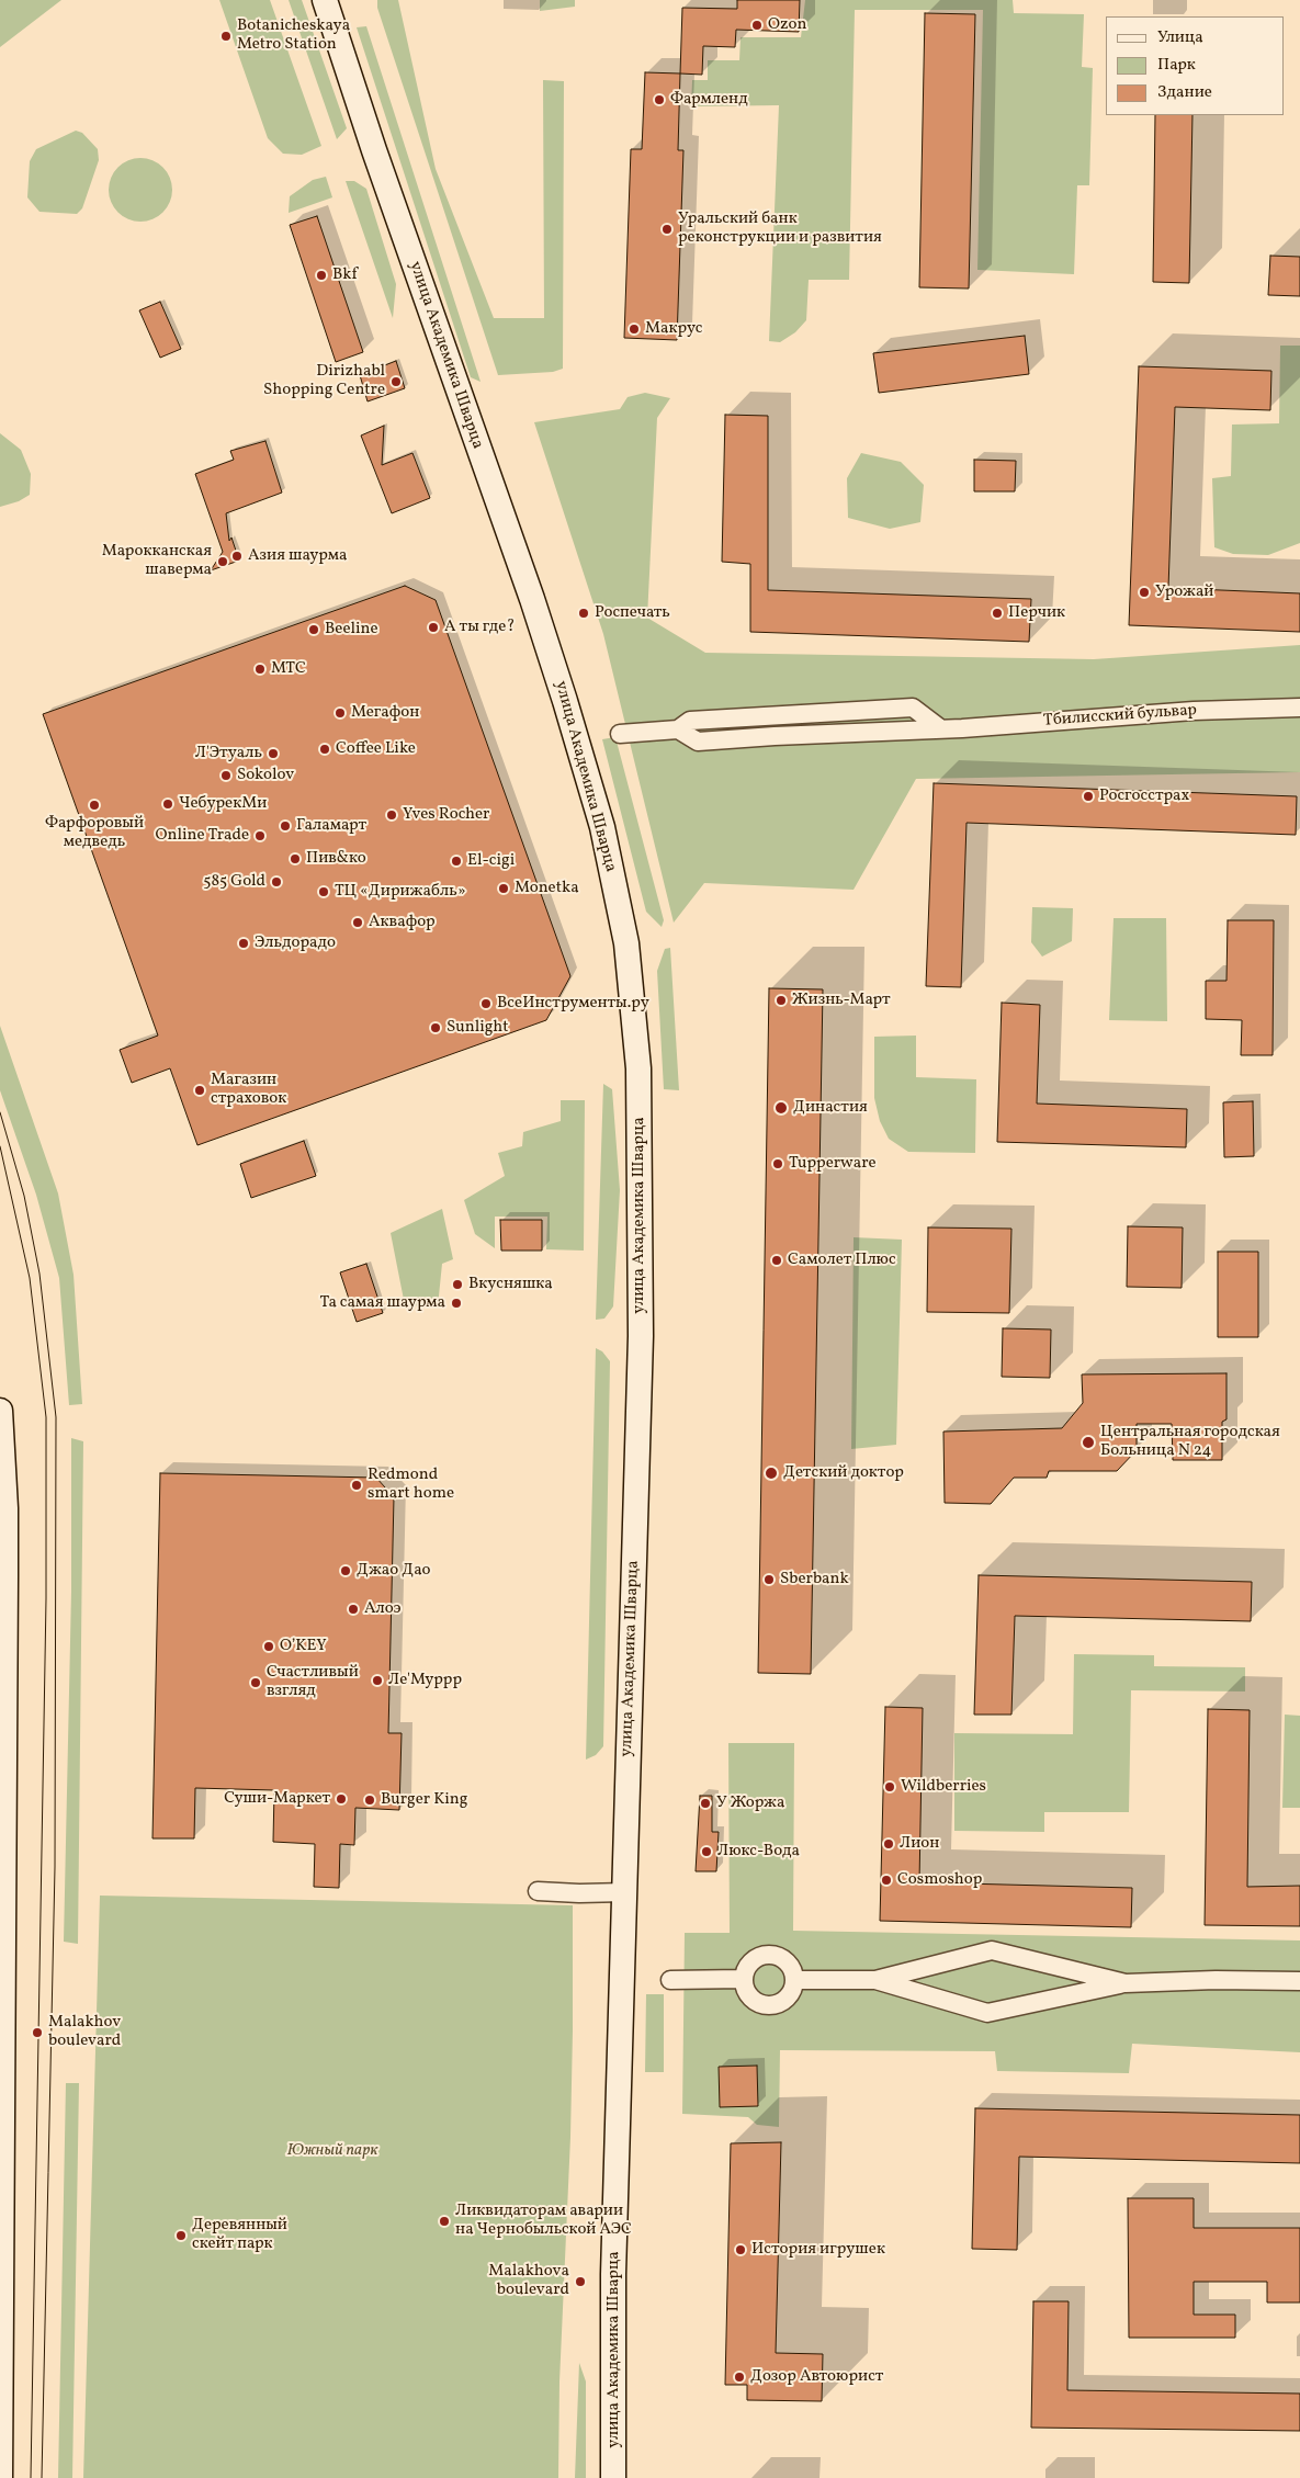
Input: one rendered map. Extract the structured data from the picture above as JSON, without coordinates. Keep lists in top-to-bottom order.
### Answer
{
  "streets": {
    "street": ["улица Академика Шварца", "Тбилисский бульвар"]
  },
  "parks": ["Южный парк"],
  "places": [
    "Ozon",
    "Botanicheskaya Metro Station",
    "Фармленд",
    "Уральский банк реконструкции и развития",
    "Bkf",
    "Макрус",
    "Dirizhabl Shopping Centre",
    "Азия шаурма",
    "Марокканская шаверма",
    "Урожай",
    "Роспечать",
    "Перчик",
    "А ты где?",
    "Beeline",
    "МТС",
    "Мегафон",
    "Coffee Like",
    "Л'Этуаль",
    "Sokolov",
    "Росгосстрах",
    "ЧебурекМи",
    "Фарфоровый медведь",
    "Yves Rocher",
    "Галамарт",
    "Online Trade",
    "Пив&ко",
    "El-cigi",
    "585 Gold",
    "Monetka",
    "ТЦ «Дирижабль»",
    "Аквафор",
    "Эльдорадо",
    "Жизнь-Март",
    "ВсеИнструменты.ру",
    "Sunlight",
    "Магазин страховок",
    "Династия",
    "Tupperware",
    "Самолет Плюс",
    "Вкусняшка",
    "Та самая шаурма",
    "Центральная городская Больница N 24",
    "Детский доктор",
    "Redmond smart home",
    "Джао Дао",
    "Sberbank",
    "Алоэ",
    "O’KEY",
    "Ле'Муррр",
    "Счастливый взгляд",
    "Wildberries",
    "Суши-Маркет",
    "Burger King",
    "У Жоржа",
    "Лион",
    "Люкс-Вода",
    "Cosmoshop",
    "Malakhov boulevard",
    "Ликвидаторам аварии на Чернобыльской АЭС",
    "Деревянный скейт парк",
    "История игрушек",
    "Malakhova boulevard",
    "Дозор Автоюрист"
  ],
  "legend": ["Улица", "Парк", "Здание"]
}
